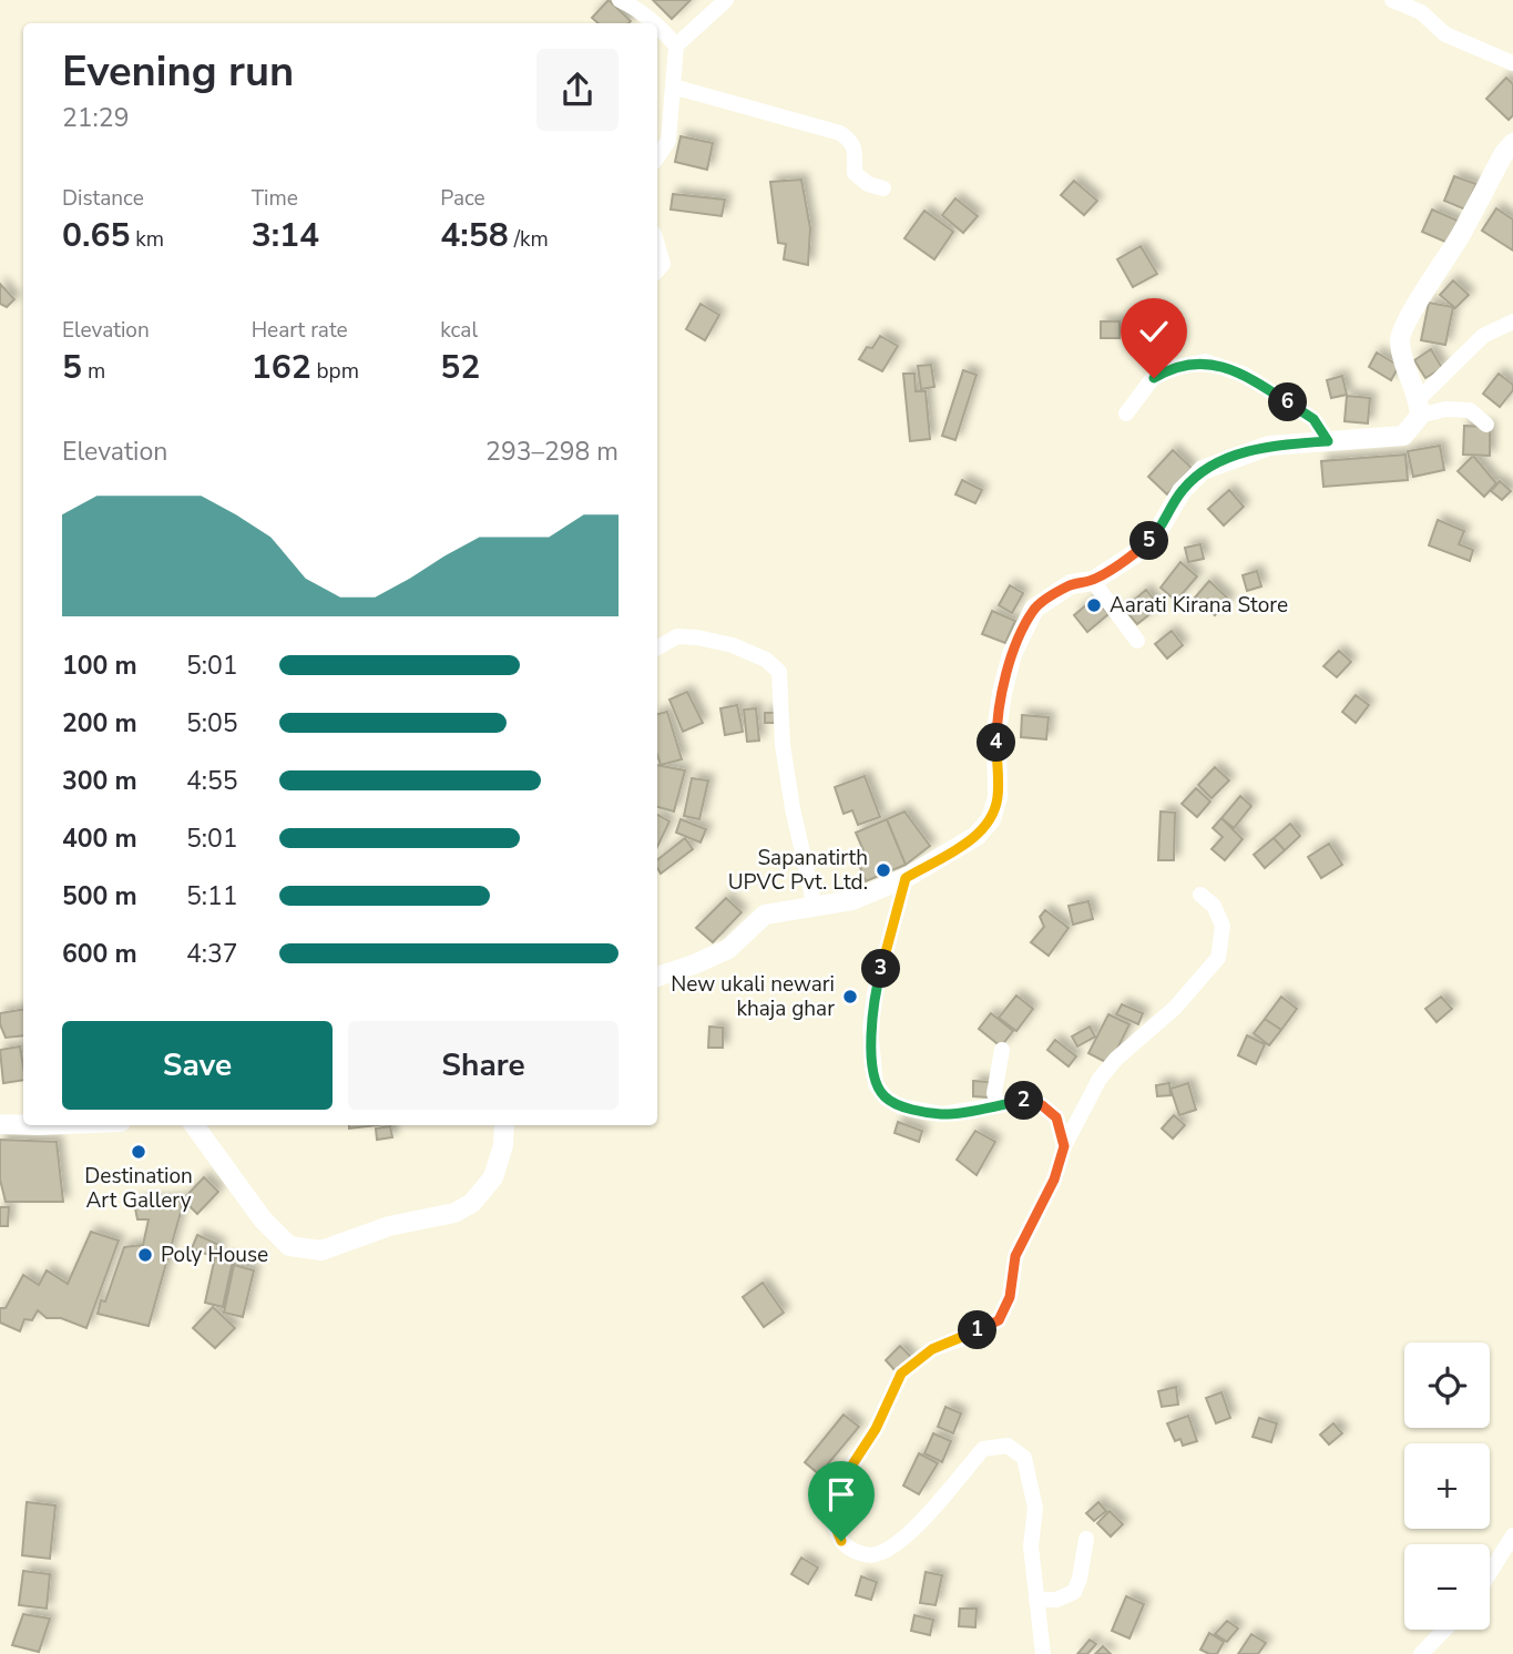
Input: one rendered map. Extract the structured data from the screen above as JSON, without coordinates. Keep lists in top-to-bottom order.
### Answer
{
  "places": [
    "Aarati Kirana Store",
    "Sapanatirth UPVC Pvt. Ltd.",
    "New ukali newari khaja ghar",
    "Destination Art Gallery",
    "Poly House"
  ],
  "page": {
    "heading": ["Evening run", "21:29"],
    "stats": [
      ["Distance", "0.65 km"],
      ["Time", "3:14"],
      ["Pace", "4:58 /km"],
      ["Elevation", "5 m"],
      ["Heart rate", "162 bpm"],
      ["kcal", "52"]
    ],
    "pins": [
      "6",
      "5",
      "4",
      "3",
      "2",
      "1"
    ],
    "chart": ["Elevation", "293–298 m"],
    "list": [
      {
        "name": "100 m",
        "note": "5:01"
      },
      {
        "name": "200 m",
        "note": "5:05"
      },
      {
        "name": "300 m",
        "note": "4:55"
      },
      {
        "name": "400 m",
        "note": "5:01"
      },
      {
        "name": "500 m",
        "note": "5:11"
      },
      {
        "name": "600 m",
        "note": "4:37"
      }
    ],
    "buttons": ["Save", "Share"],
    "map_buttons": ["+", "−"]
  }
}
